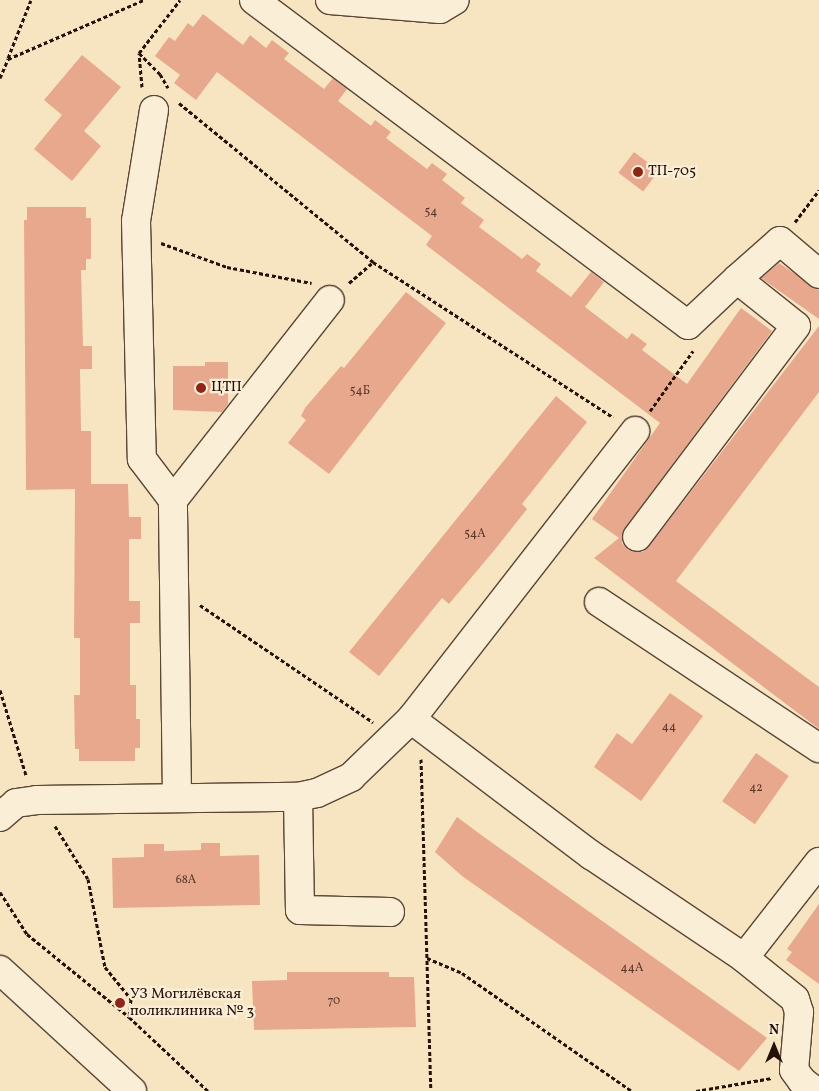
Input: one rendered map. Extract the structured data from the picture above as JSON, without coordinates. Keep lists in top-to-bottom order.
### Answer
{
  "places": ["ТП-705", "ЦТП", "УЗ Могилёвская поликлиника № 3"],
  "house_numbers": [
    "54",
    "54Б",
    "54А",
    "44",
    "42",
    "68А",
    "44А",
    "70"
  ],
  "north": "top"
}
